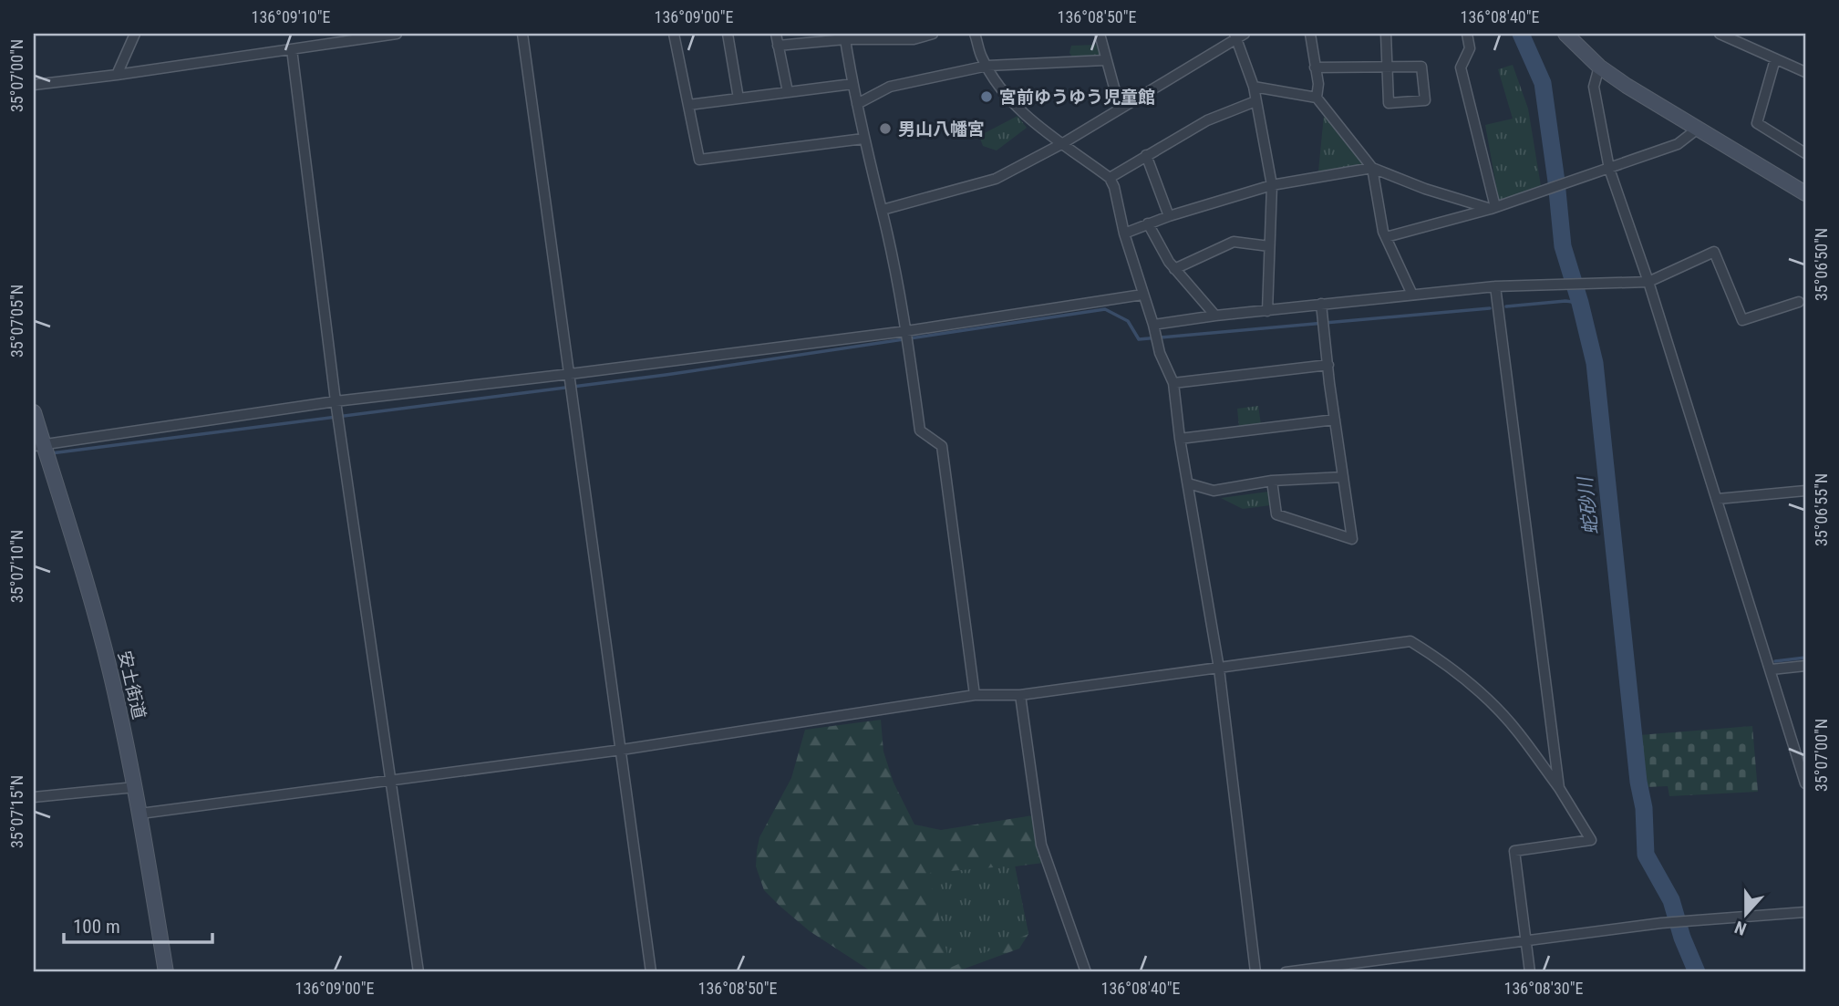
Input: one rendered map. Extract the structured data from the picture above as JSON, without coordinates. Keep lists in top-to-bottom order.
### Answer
{
  "streets": {
    "main road": ["安土街道"]
  },
  "water": ["蛇砂川"],
  "places": ["宮前ゆうゆう児童館", "男山八幡宮"],
  "scale_bar": "100 m",
  "north": "bottom",
  "coordinates": [
    "136°09'10\"E",
    "136°09'00\"E",
    "136°08'50\"E",
    "136°08'40\"E",
    "35°07'00\"N",
    "35°06'50\"N",
    "35°07'05\"N",
    "35°06'55\"N",
    "35°07'10\"N",
    "35°07'15\"N",
    "136°08'30\"E"
  ]
}
